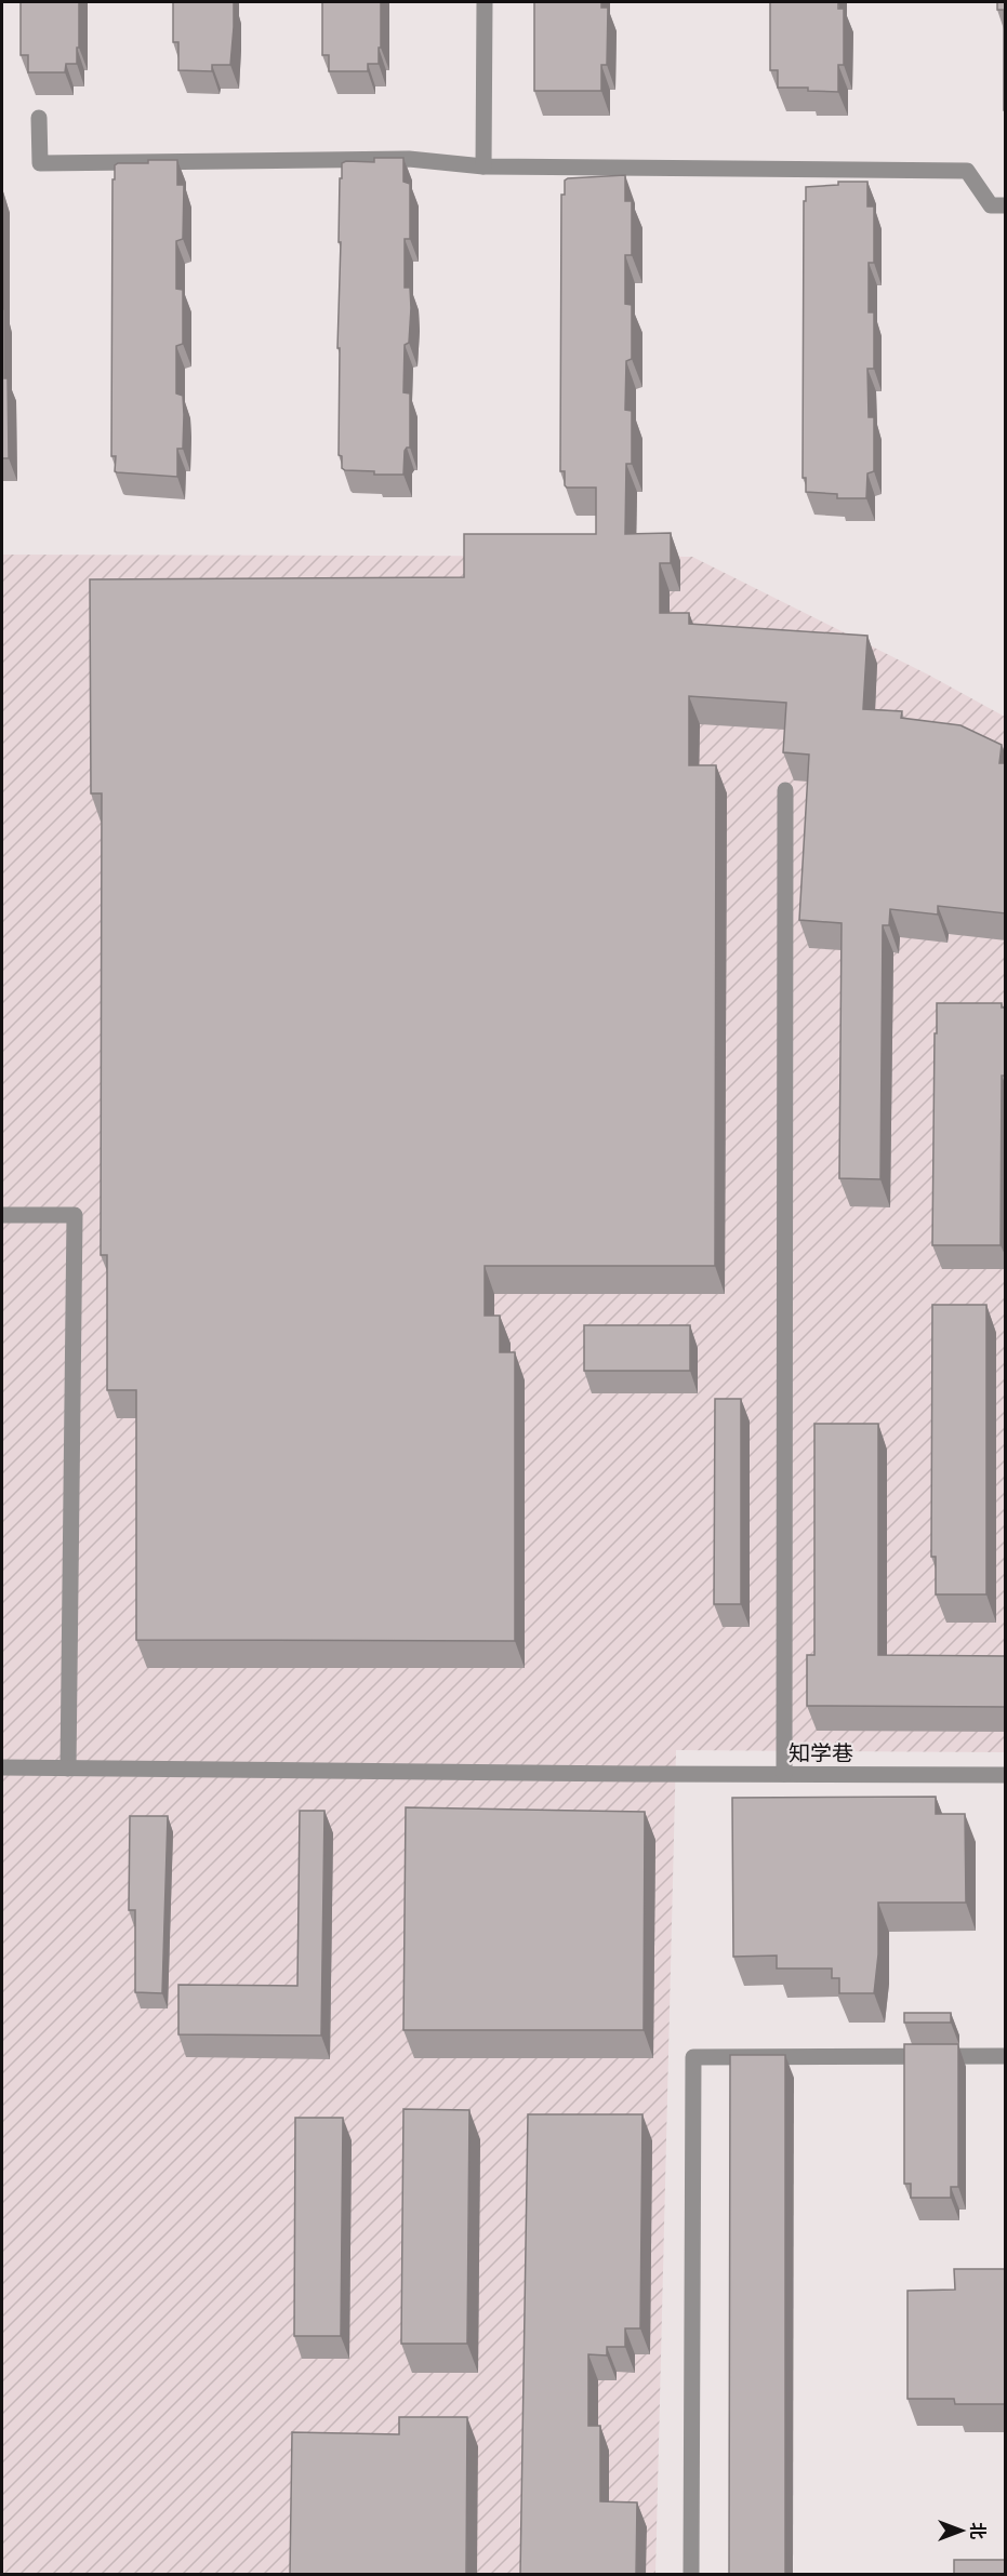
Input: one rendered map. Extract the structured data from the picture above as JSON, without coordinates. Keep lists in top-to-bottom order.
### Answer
{
  "streets": {
    "street": ["知学巷"]
  },
  "north": "right"
}
